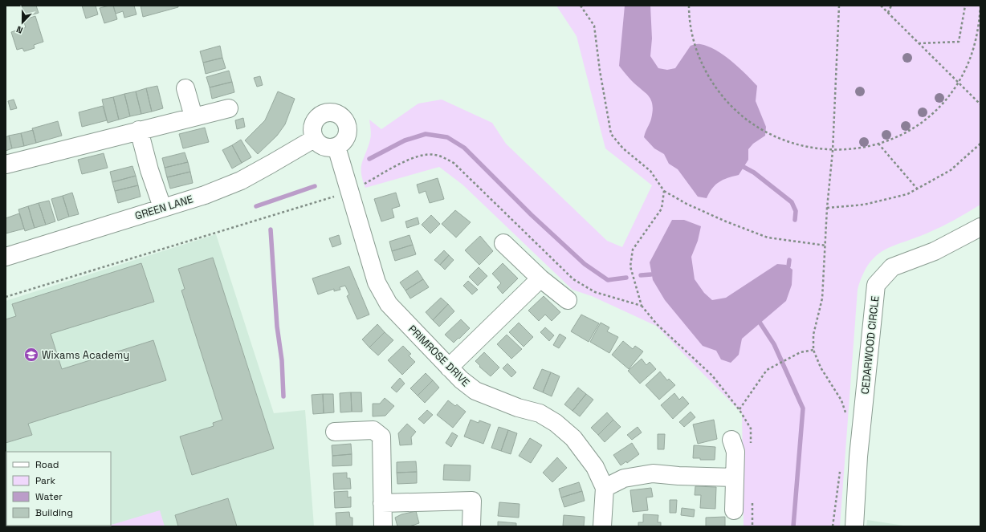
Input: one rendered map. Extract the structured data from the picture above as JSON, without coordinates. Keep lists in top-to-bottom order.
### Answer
{
  "streets": {
    "street": ["GREEN LANE", "CEDARWOOD CIRCLE", "PRIMROSE DRIVE"]
  },
  "crossings": [
    ["GREEN LANE", "PRIMROSE DRIVE"]
  ],
  "places": {
    "school or university": ["Wixams Academy"]
  },
  "legend": [
    "Road",
    "Park",
    "Water",
    "Building"
  ],
  "north": "bottom"
}
